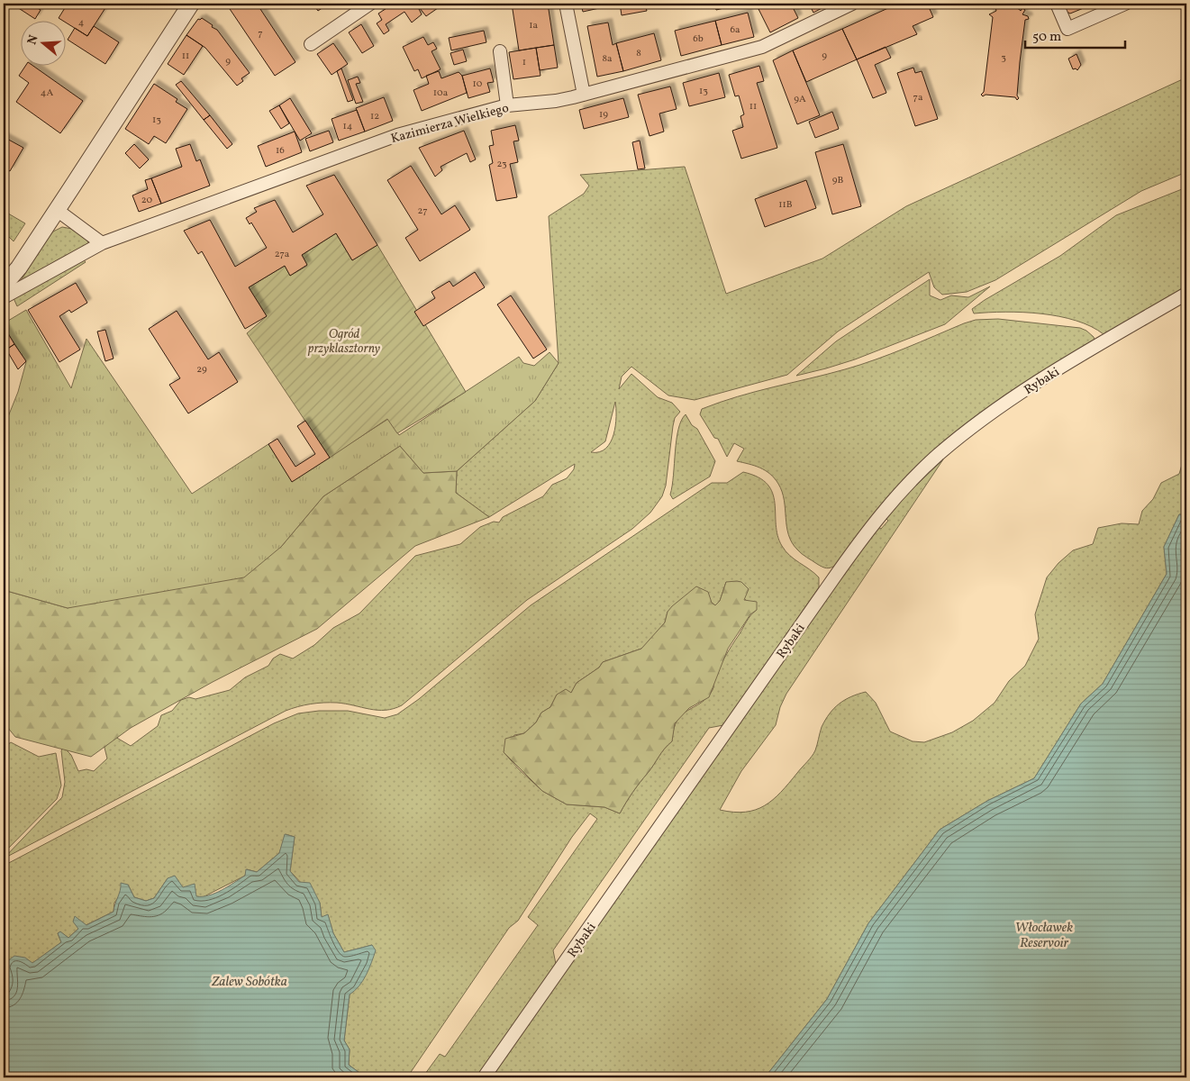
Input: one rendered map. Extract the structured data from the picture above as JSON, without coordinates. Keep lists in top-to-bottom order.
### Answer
{
  "streets": {
    "street": ["Kazimierza Wielkiego", "Rybaki"]
  },
  "water": ["Włocławek Reservoir", "Zalew Sobótka"],
  "parks": ["Ogród przyklasztorny"],
  "house_numbers": [
    "4",
    "1a",
    "6a",
    "7",
    "6b",
    "8",
    "11",
    "9",
    "3",
    "8a",
    "9",
    "1",
    "10",
    "13",
    "4A",
    "10a",
    "7a",
    "9A",
    "11",
    "19",
    "12",
    "13",
    "14",
    "16",
    "23",
    "9B",
    "20",
    "11B",
    "27",
    "27a",
    "29"
  ],
  "scale_bar": "50 m",
  "north": "left"
}
